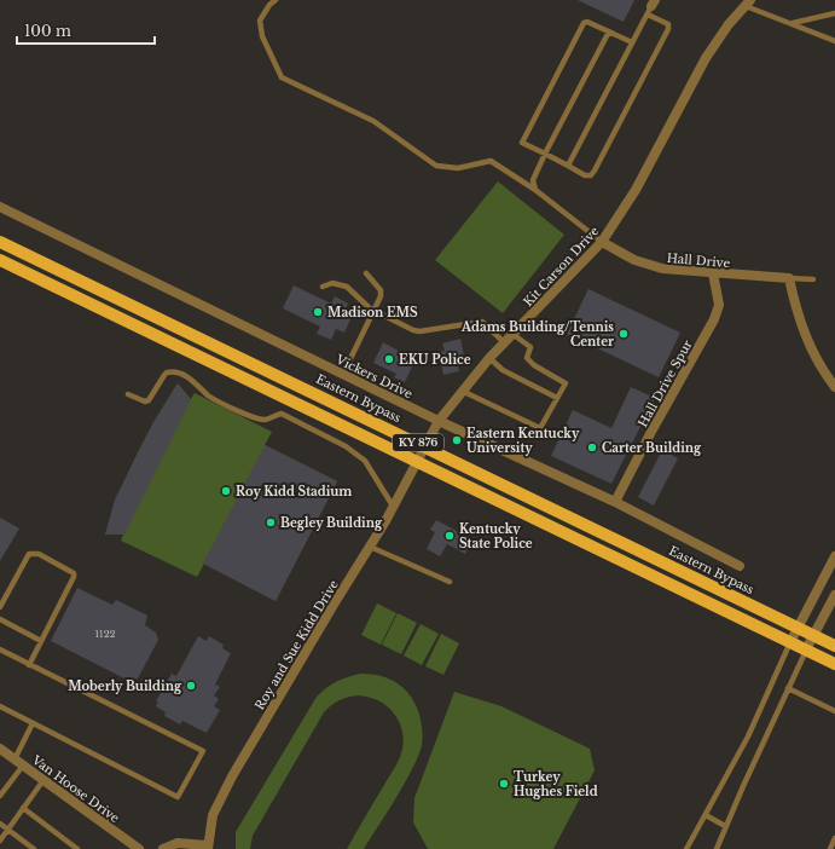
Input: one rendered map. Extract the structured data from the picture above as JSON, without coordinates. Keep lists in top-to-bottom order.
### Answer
{
  "streets": {
    "main road": ["Eastern Bypass", "KY 876"],
    "street": [
      "Hall Drive",
      "Kit Carson Drive",
      "Vickers Drive",
      "Hall Drive Spur",
      "Roy and Sue Kidd Drive",
      "Van Hoose Drive"
    ]
  },
  "crossings": [
    ["Hall Drive", "Kit Carson Drive"],
    ["Hall Drive", "Hall Drive Spur"],
    ["Kit Carson Drive", "Vickers Drive"],
    ["Kit Carson Drive", "Eastern Bypass"],
    ["Kit Carson Drive", "KY 876"],
    ["Kit Carson Drive", "Roy and Sue Kidd Drive"],
    ["Vickers Drive", "Hall Drive Spur"],
    ["KY 876", "Roy and Sue Kidd Drive"]
  ],
  "places": [
    "Madison EMS",
    "Adams Building/Tennis Center",
    "EKU Police",
    "Eastern Kentucky University",
    "Carter Building",
    "Roy Kidd Stadium",
    "Begley Building",
    "Kentucky State Police",
    "Moberly Building",
    "Turkey Hughes Field"
  ],
  "house_numbers": ["1122"],
  "scale_bar": "100 m"
}
